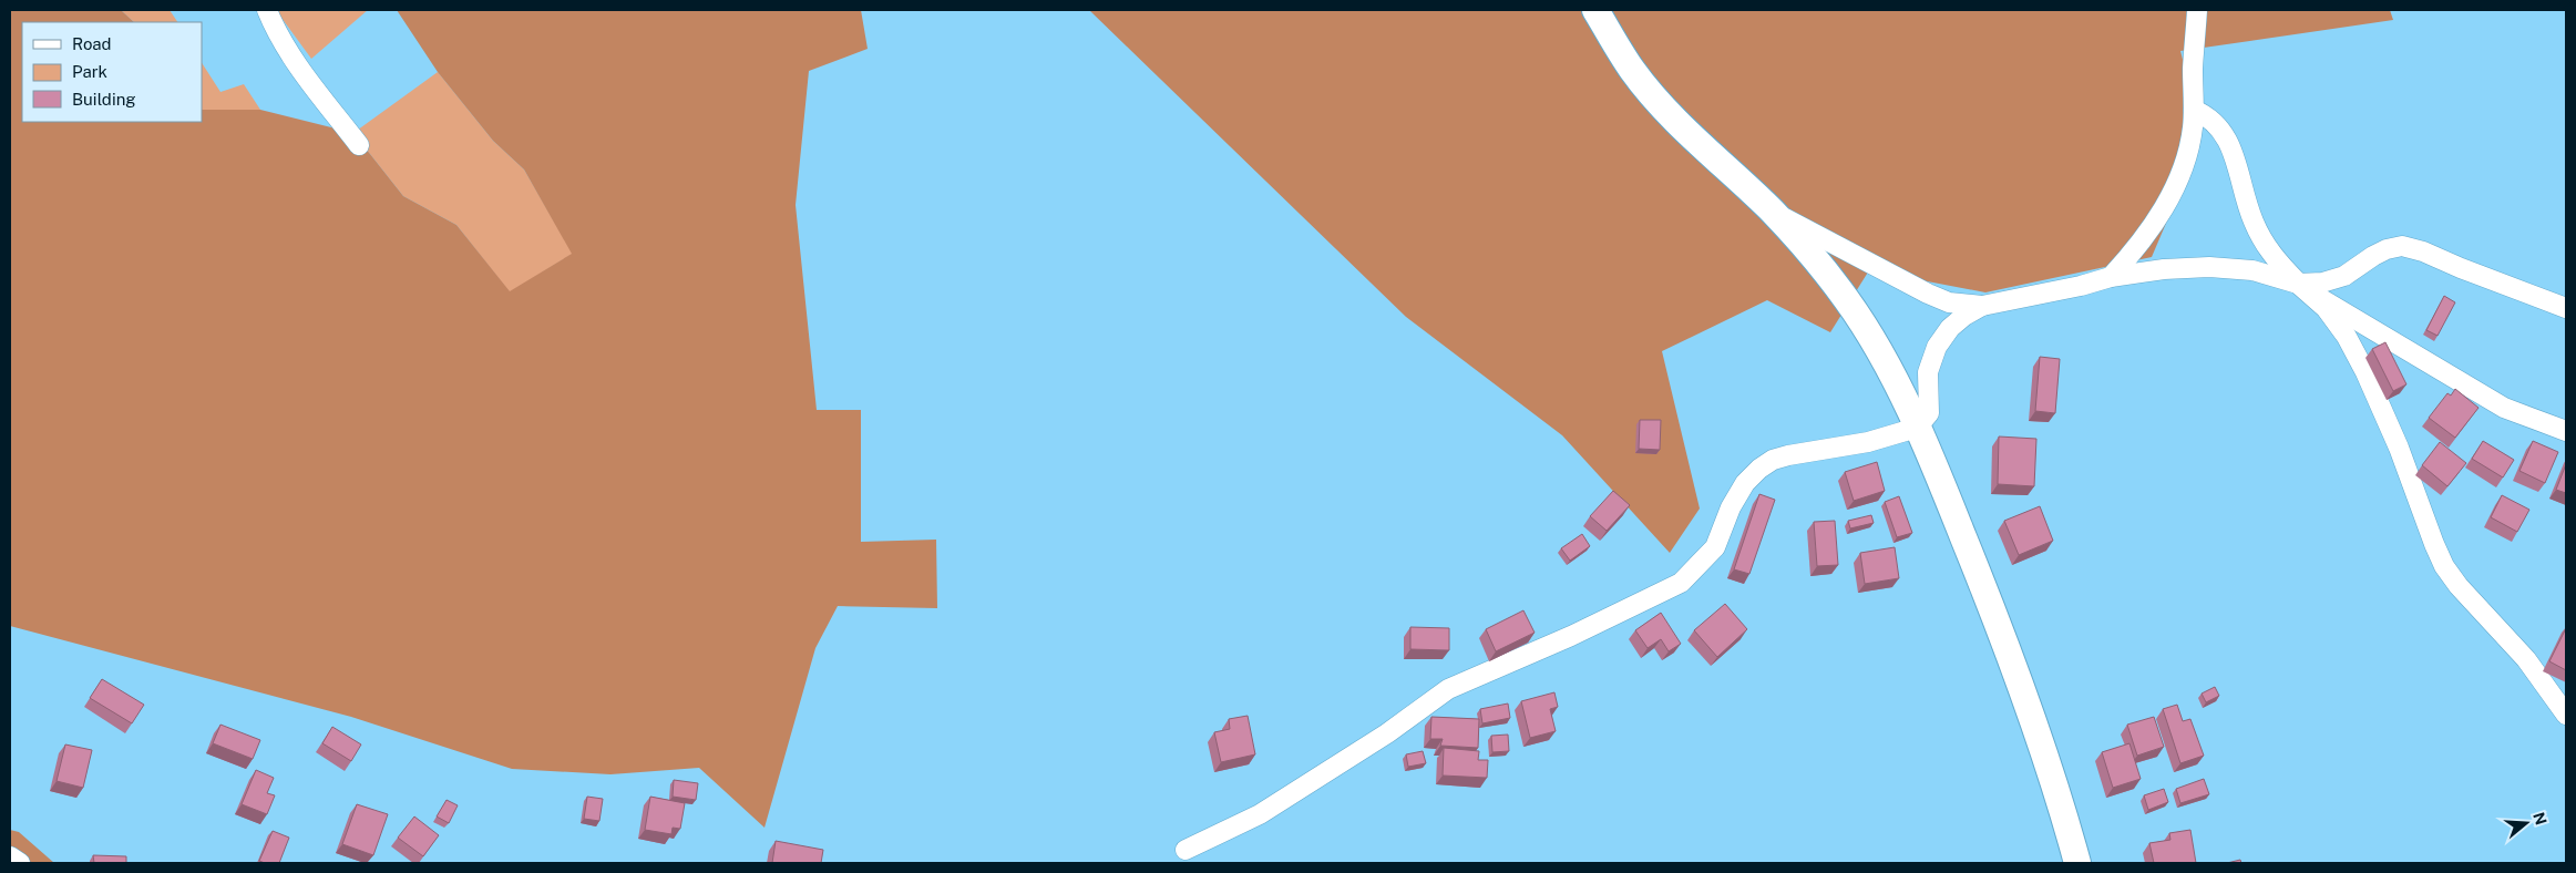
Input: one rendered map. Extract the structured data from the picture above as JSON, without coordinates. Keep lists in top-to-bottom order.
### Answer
{
  "legend": ["Road", "Park", "Building"],
  "north": "right"
}
